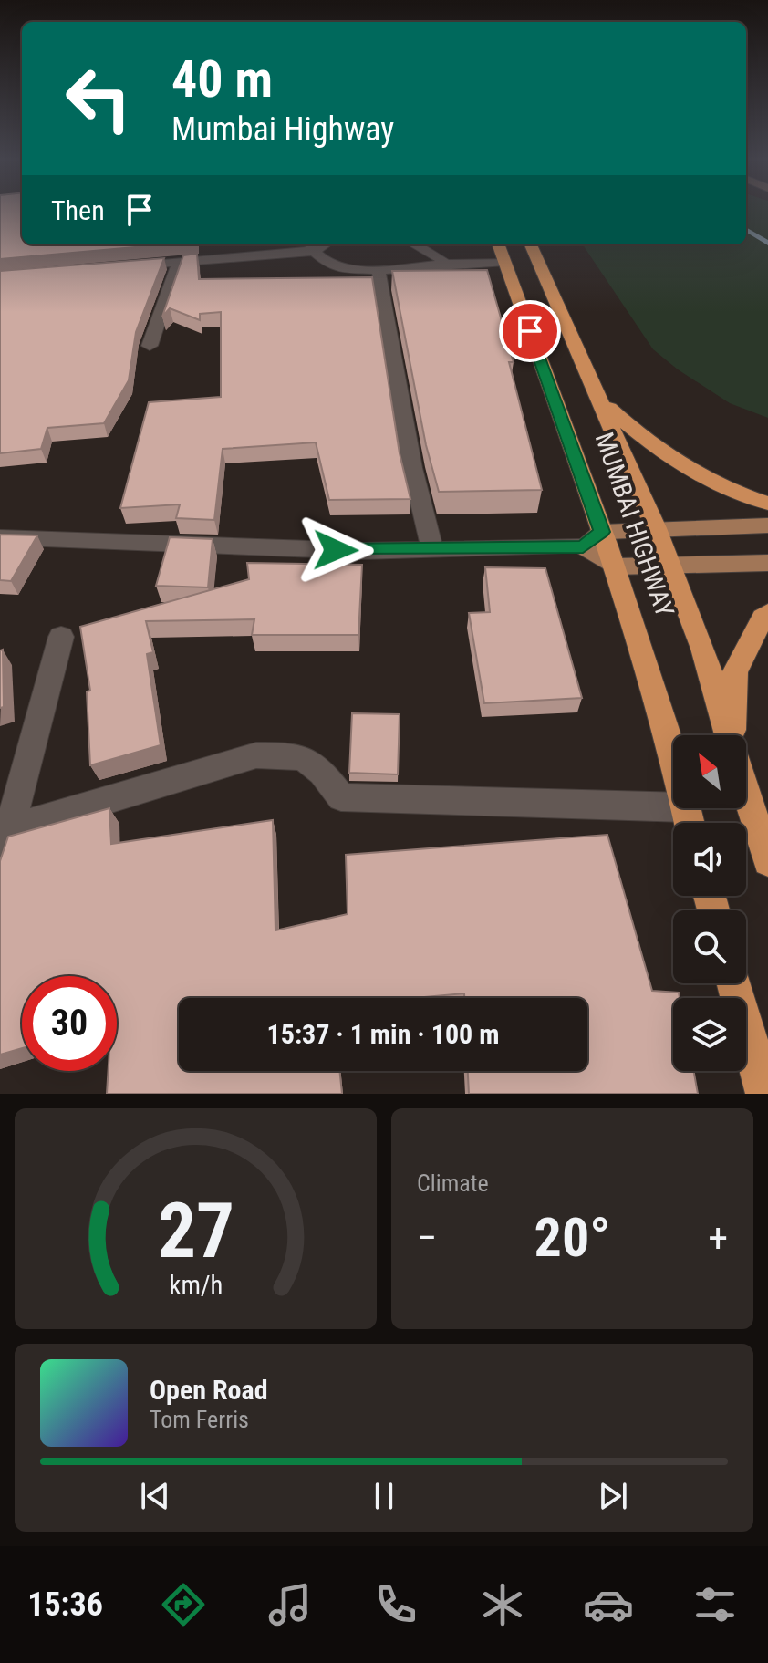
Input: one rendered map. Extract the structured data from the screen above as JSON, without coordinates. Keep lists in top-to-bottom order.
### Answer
{
  "streets": {
    "highway": ["MUMBAI HIGHWAY"]
  },
  "north": "top left",
  "page": {
    "turn": ["40 m", "Mumbai Highway"],
    "then": "Then",
    "limit": "30",
    "trip": "15:37 · 1 min · 100 m",
    "tile": "Climate",
    "heat": ["−", "20°", "+"],
    "song": ["Open Road", "Tom Ferris"],
    "tabs": "15:36",
    "gauge": ["27", "km/h"]
  }
}
